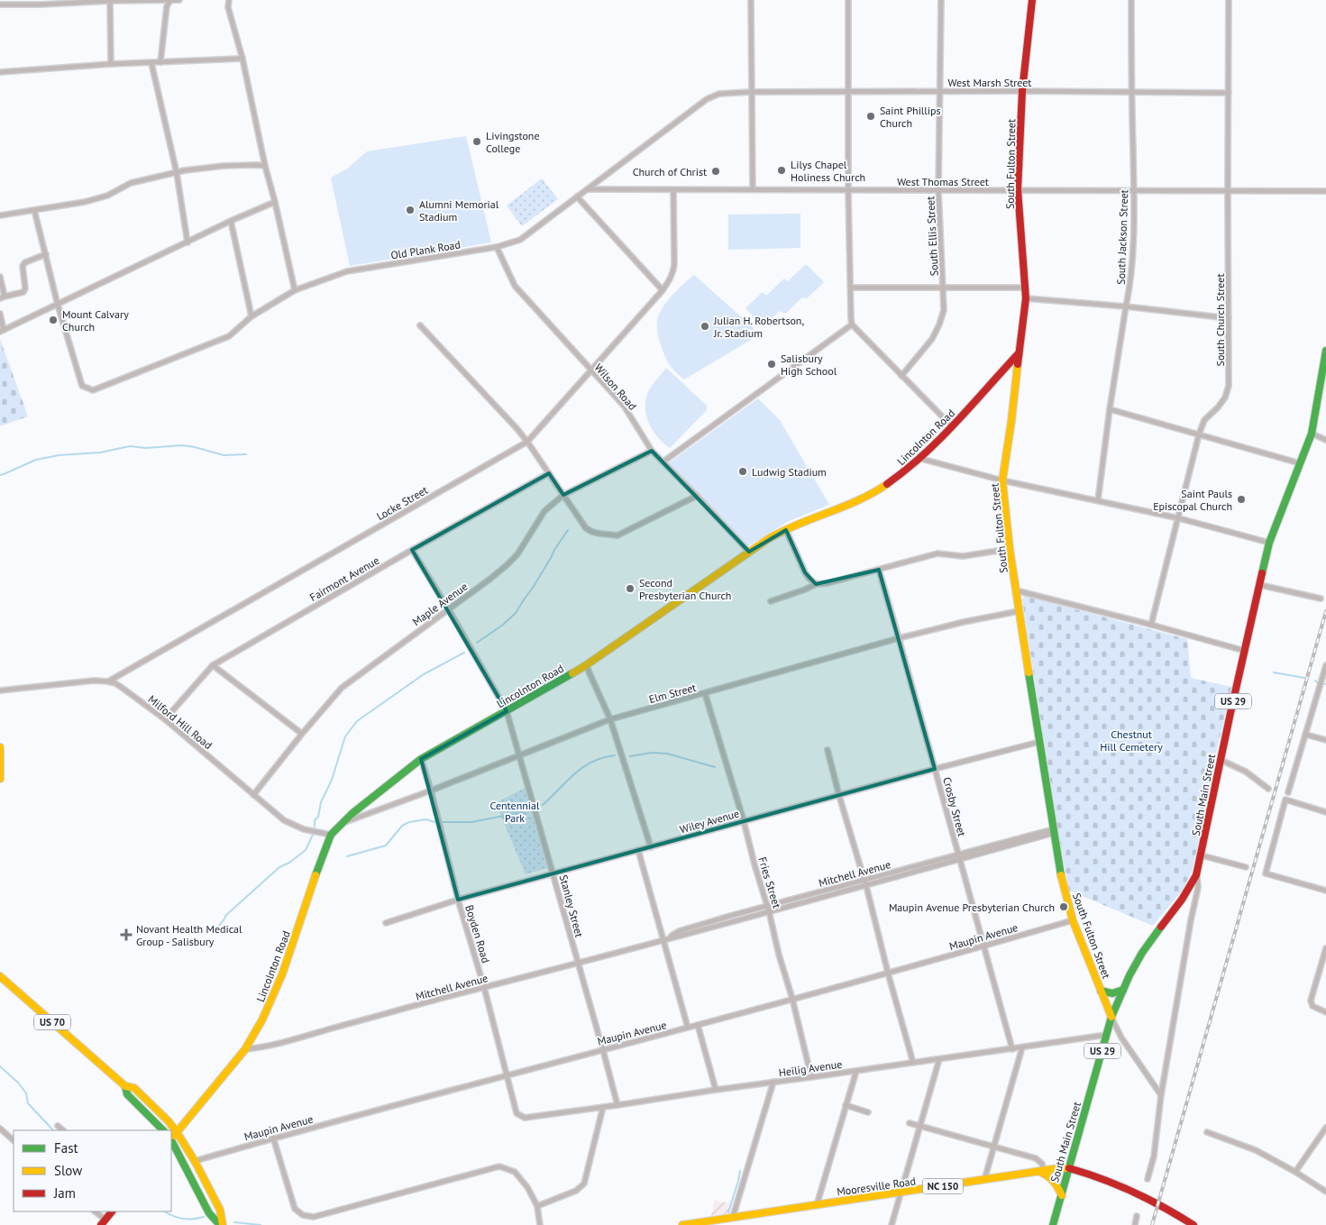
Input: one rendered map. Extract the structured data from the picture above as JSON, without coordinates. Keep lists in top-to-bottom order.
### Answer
{
  "streets": {
    "main road": [
      "South Fulton Street",
      "Lincolnton Road",
      "US 29",
      "South Main Street",
      "US 70",
      "Mooresville Road",
      "NC 150"
    ],
    "street": [
      "West Marsh Street",
      "West Thomas Street",
      "South Ellis Street",
      "South Jackson Street",
      "Old Plank Road",
      "South Church Street",
      "Wilson Road",
      "Locke Street",
      "Fairmont Avenue",
      "Maple Avenue",
      "Elm Street",
      "Milford Hill Road",
      "Crosby Street",
      "Wiley Avenue",
      "Mitchell Avenue",
      "Fries Street",
      "Stanley Street",
      "Boyden Road",
      "Maupin Avenue",
      "Heilig Avenue"
    ]
  },
  "crossings": [
    ["West Marsh Street", "South Fulton Street"],
    ["West Marsh Street", "South Ellis Street"],
    ["West Marsh Street", "South Jackson Street"],
    ["West Marsh Street", "Old Plank Road"],
    ["West Marsh Street", "South Church Street"],
    ["South Fulton Street", "West Thomas Street"],
    ["South Fulton Street", "Lincolnton Road"],
    ["South Fulton Street", "Elm Street"],
    ["South Fulton Street", "South Main Street"],
    ["South Fulton Street", "Wiley Avenue"],
    ["South Fulton Street", "Mitchell Avenue"],
    ["South Fulton Street", "Maupin Avenue"],
    ["West Thomas Street", "South Ellis Street"],
    ["West Thomas Street", "South Jackson Street"],
    ["West Thomas Street", "Old Plank Road"],
    ["West Thomas Street", "South Church Street"],
    ["West Thomas Street", "Locke Street"],
    ["Old Plank Road", "Wilson Road"],
    ["Wilson Road", "Lincolnton Road"],
    ["Wilson Road", "Locke Street"],
    ["Wilson Road", "Maple Avenue"],
    ["Lincolnton Road", "Elm Street"],
    ["Lincolnton Road", "Milford Hill Road"],
    ["Lincolnton Road", "Mitchell Avenue"],
    ["Lincolnton Road", "Stanley Street"],
    ["Lincolnton Road", "Boyden Road"],
    ["Lincolnton Road", "US 70"],
    ["Locke Street", "Milford Hill Road"],
    ["Fairmont Avenue", "Milford Hill Road"],
    ["Fairmont Avenue", "Stanley Street"],
    ["Maple Avenue", "Milford Hill Road"],
    ["Maple Avenue", "Stanley Street"],
    ["Elm Street", "Crosby Street"],
    ["Elm Street", "Fries Street"],
    ["Elm Street", "Stanley Street"],
    ["Elm Street", "Boyden Road"],
    ["South Main Street", "Heilig Avenue"],
    ["South Main Street", "Mooresville Road"],
    ["Crosby Street", "Wiley Avenue"],
    ["Crosby Street", "Mitchell Avenue"],
    ["Crosby Street", "Maupin Avenue"],
    ["Crosby Street", "Heilig Avenue"],
    ["Wiley Avenue", "Fries Street"],
    ["Wiley Avenue", "Stanley Street"],
    ["Wiley Avenue", "Boyden Road"],
    ["Mitchell Avenue", "Fries Street"],
    ["Mitchell Avenue", "Stanley Street"],
    ["Mitchell Avenue", "Boyden Road"],
    ["Fries Street", "Maupin Avenue"],
    ["Fries Street", "Heilig Avenue"],
    ["Stanley Street", "Maupin Avenue"],
    ["Stanley Street", "Heilig Avenue"],
    ["Boyden Road", "Maupin Avenue"],
    ["Boyden Road", "Heilig Avenue"],
    ["Maupin Avenue", "US 70"]
  ],
  "parks": ["Chestnut Hill Cemetery", "Centennial Park"],
  "places": {
    "other": [
      "Saint Phillips Church",
      "Livingstone College",
      "Lilys Chapel Holiness Church",
      "Church of Christ",
      "Alumni Memorial Stadium",
      "Mount Calvary Church",
      "Julian H. Robertson, Jr. Stadium",
      "Salisbury High School",
      "Ludwig Stadium",
      "Saint Pauls Episcopal Church",
      "Second Presbyterian Church",
      "Maupin Avenue Presbyterian Church"
    ],
    "health": ["Novant Health Medical Group - Salisbury"]
  },
  "legend": ["Fast", "Slow", "Jam"]
}
